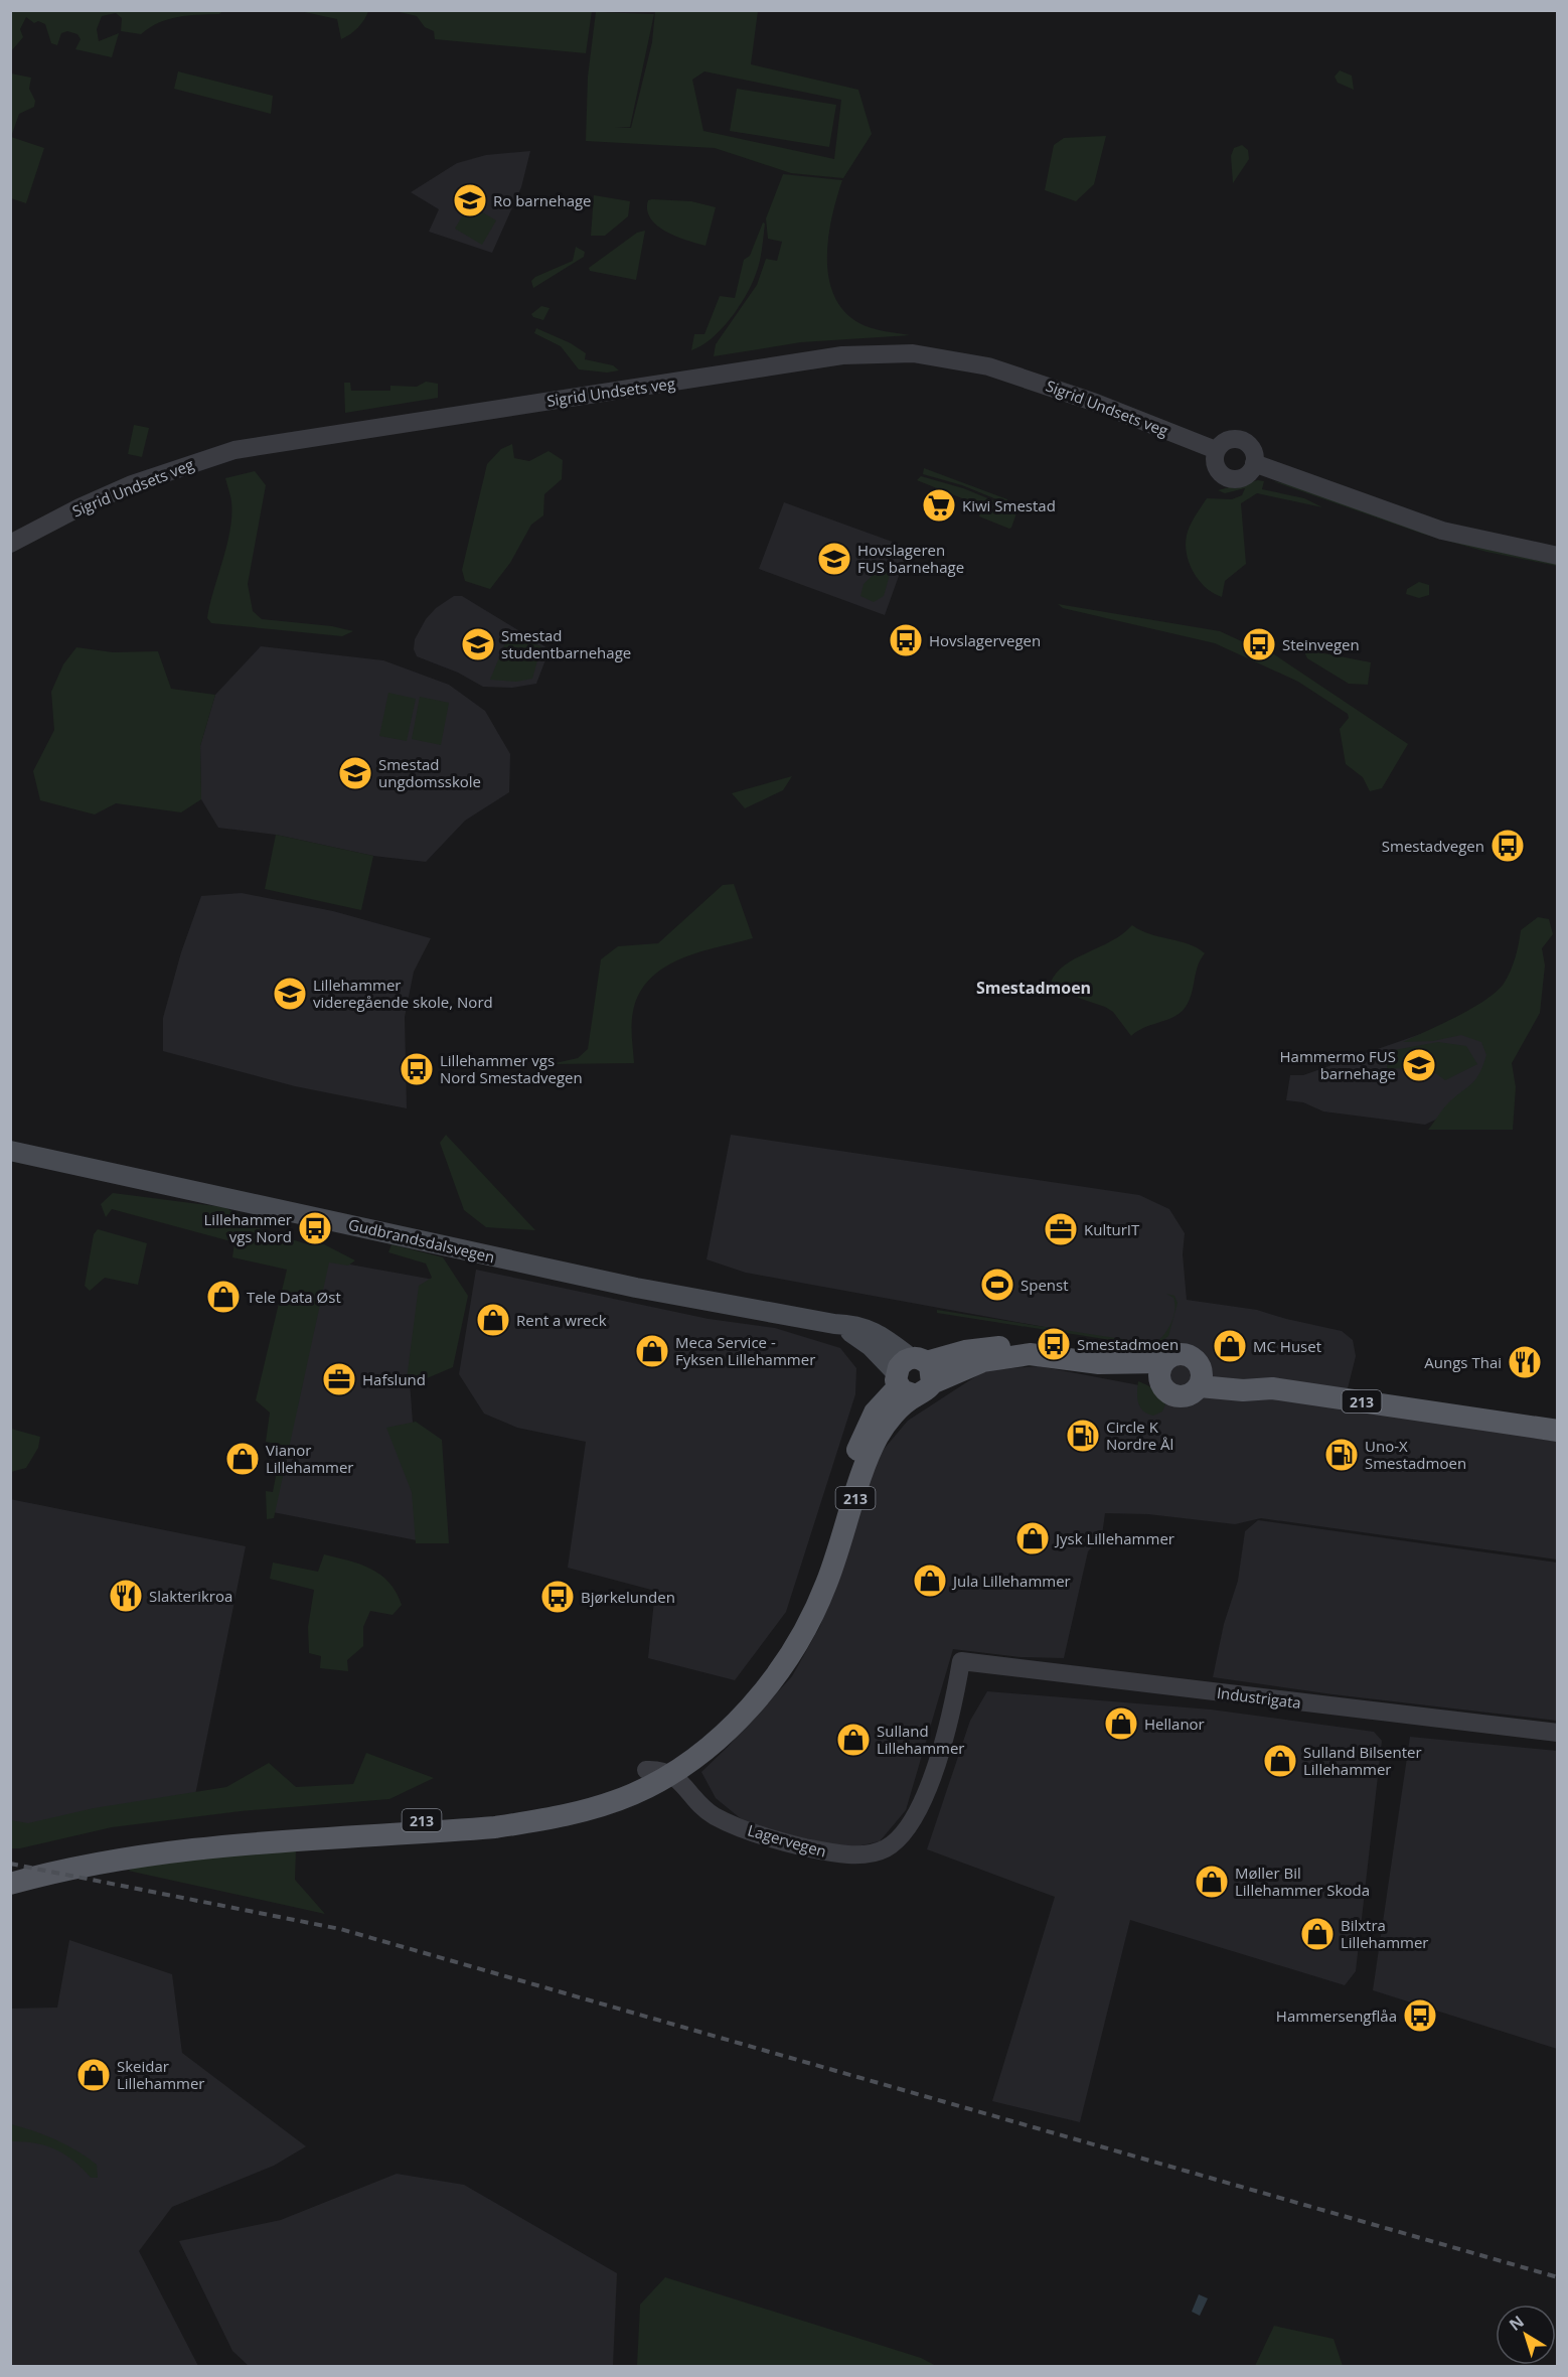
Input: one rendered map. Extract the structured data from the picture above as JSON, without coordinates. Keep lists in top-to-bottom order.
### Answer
{
  "streets": {
    "main road": ["Gudbrandsdalsvegen", "213"],
    "street": ["Sigrid Undsets veg", "Industrigata", "Lagervegen"]
  },
  "crossings": [
    ["Gudbrandsdalsvegen", "213"],
    ["213", "Lagervegen"],
    ["Industrigata", "Lagervegen"]
  ],
  "districts": ["Smestadmoen"],
  "places": {
    "school or university": [
      "Ro barnehage",
      "Hovslageren FUS barnehage",
      "Smestad studentbarnehage",
      "Smestad ungdomsskole",
      "Lillehammer videregående skole, Nord",
      "Hammermo FUS barnehage"
    ],
    "supermarket": ["Kiwi Smestad"],
    "bus stop": [
      "Hovslagervegen",
      "Steinvegen",
      "Smestadvegen",
      "Lillehammer vgs Nord Smestadvegen",
      "Lillehammer vgs Nord",
      "Smestadmoen",
      "Bjørkelunden",
      "Hammersengflåa"
    ],
    "office": ["KulturIT", "Hafslund"],
    "sports": ["Spenst"],
    "shop": [
      "Tele Data Øst",
      "Rent a wreck",
      "MC Huset",
      "Meca Service - Fyksen Lillehammer",
      "Vianor Lillehammer",
      "Jysk Lillehammer",
      "Jula Lillehammer",
      "Hellanor",
      "Sulland Lillehammer",
      "Sulland Bilsenter Lillehammer",
      "Møller Bil Lillehammer Skoda",
      "Bilxtra Lillehammer",
      "Skeidar Lillehammer"
    ],
    "restaurant": ["Aungs Thai", "Slakterikroa"],
    "fuel station": ["Circle K Nordre Ål", "Uno-X Smestadmoen"]
  },
  "north": "top left"
}
